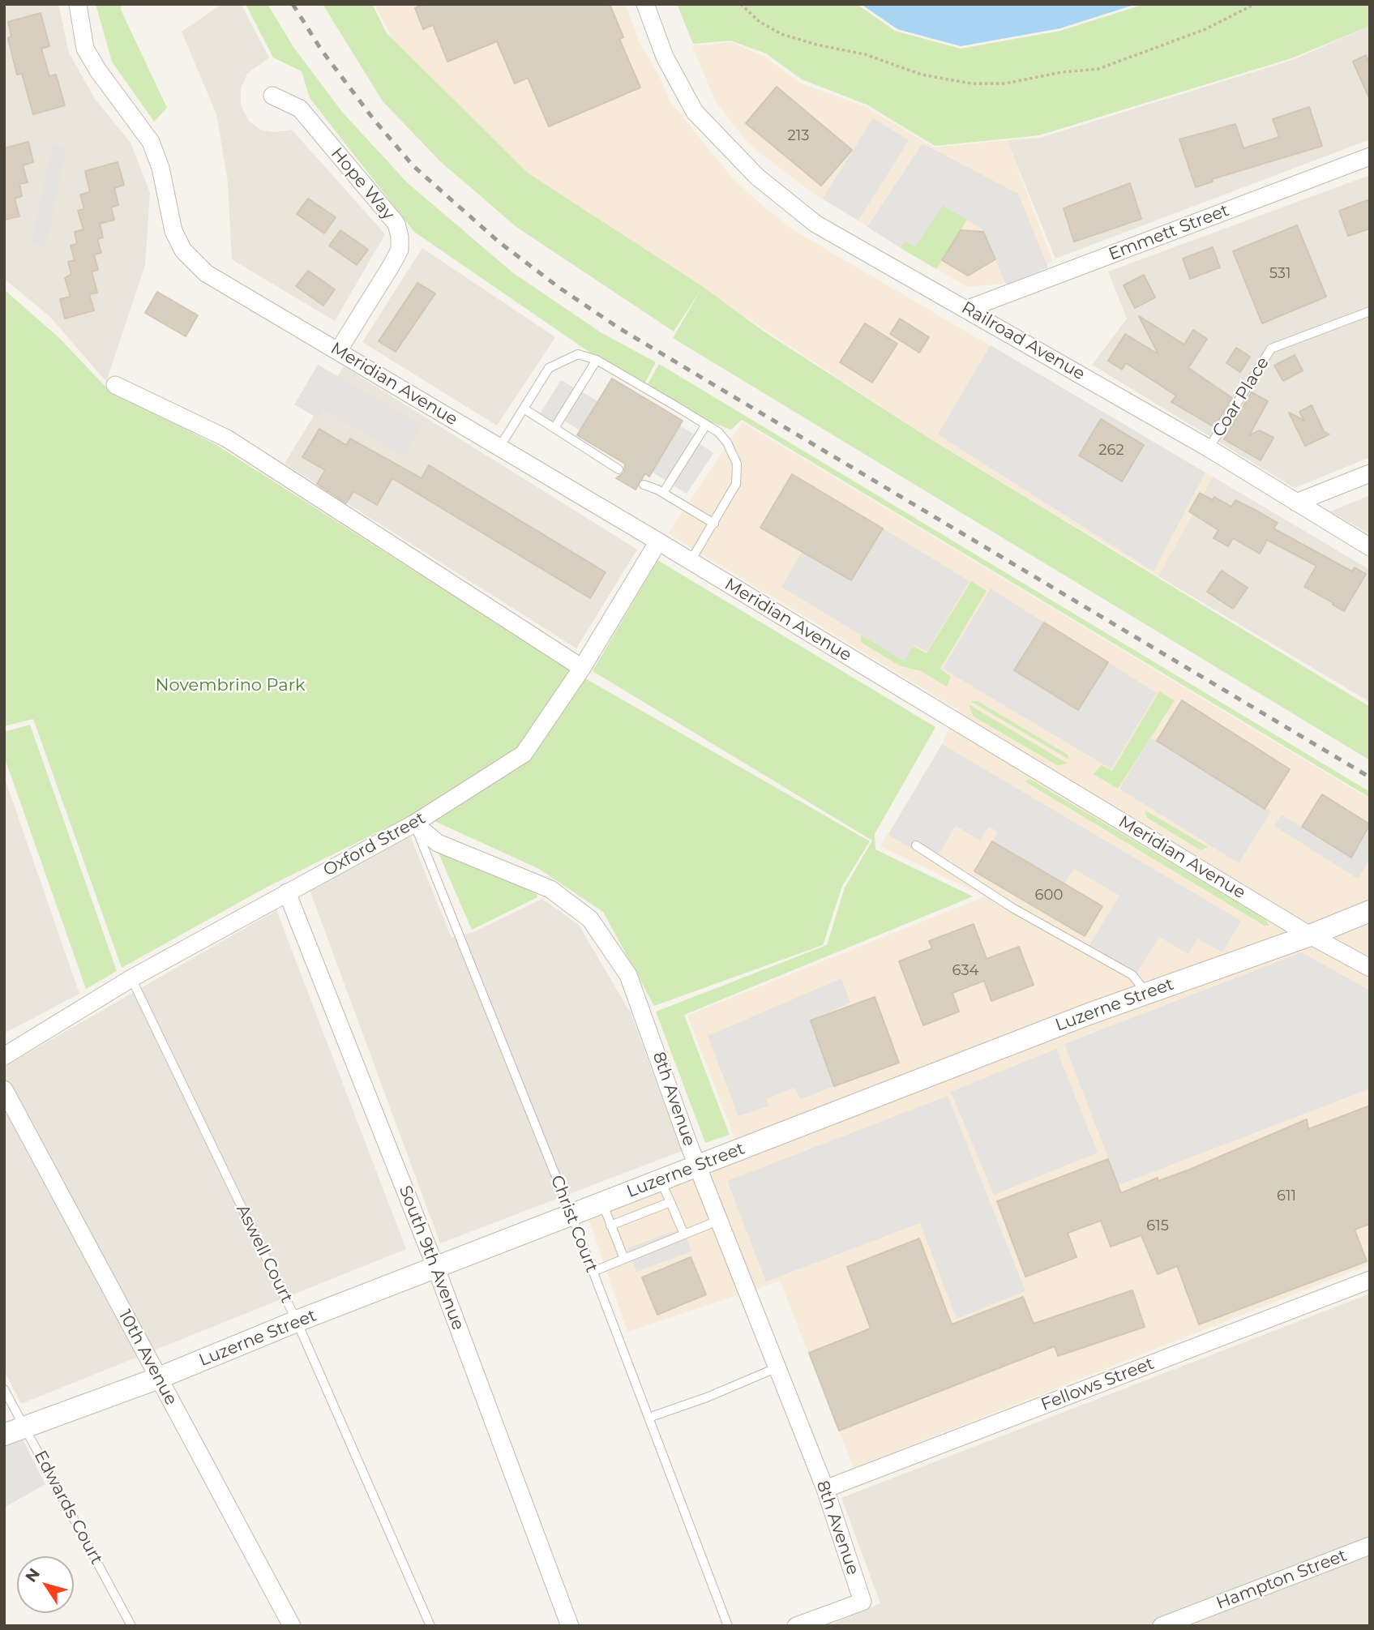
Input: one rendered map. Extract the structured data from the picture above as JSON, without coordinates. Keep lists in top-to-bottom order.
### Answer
{
  "streets": {
    "street": [
      "Hope Way",
      "Emmett Street",
      "Railroad Avenue",
      "Meridian Avenue",
      "Oxford Street",
      "Luzerne Street",
      "8th Avenue",
      "South 9th Avenue",
      "10th Avenue",
      "Fellows Street",
      "Hampton Street"
    ],
    "lane": [
      "Coar Place",
      "Christ Court",
      "Aswell Court",
      "Edwards Court"
    ]
  },
  "crossings": [
    ["Hope Way", "Meridian Avenue"],
    ["Emmett Street", "Railroad Avenue"],
    ["Railroad Avenue", "Coar Place"],
    ["Meridian Avenue", "Oxford Street"],
    ["Meridian Avenue", "Luzerne Street"],
    ["Oxford Street", "8th Avenue"],
    ["Oxford Street", "Christ Court"],
    ["Oxford Street", "Aswell Court"],
    ["Oxford Street", "South 9th Avenue"],
    ["Luzerne Street", "8th Avenue"],
    ["Luzerne Street", "Christ Court"],
    ["Luzerne Street", "Aswell Court"],
    ["Luzerne Street", "South 9th Avenue"],
    ["Luzerne Street", "10th Avenue"],
    ["Luzerne Street", "Edwards Court"],
    ["8th Avenue", "Christ Court"],
    ["8th Avenue", "Fellows Street"]
  ],
  "parks": ["Novembrino Park"],
  "house_numbers": [
    "213",
    "531",
    "262",
    "600",
    "634",
    "611",
    "615"
  ],
  "north": "top left"
}
